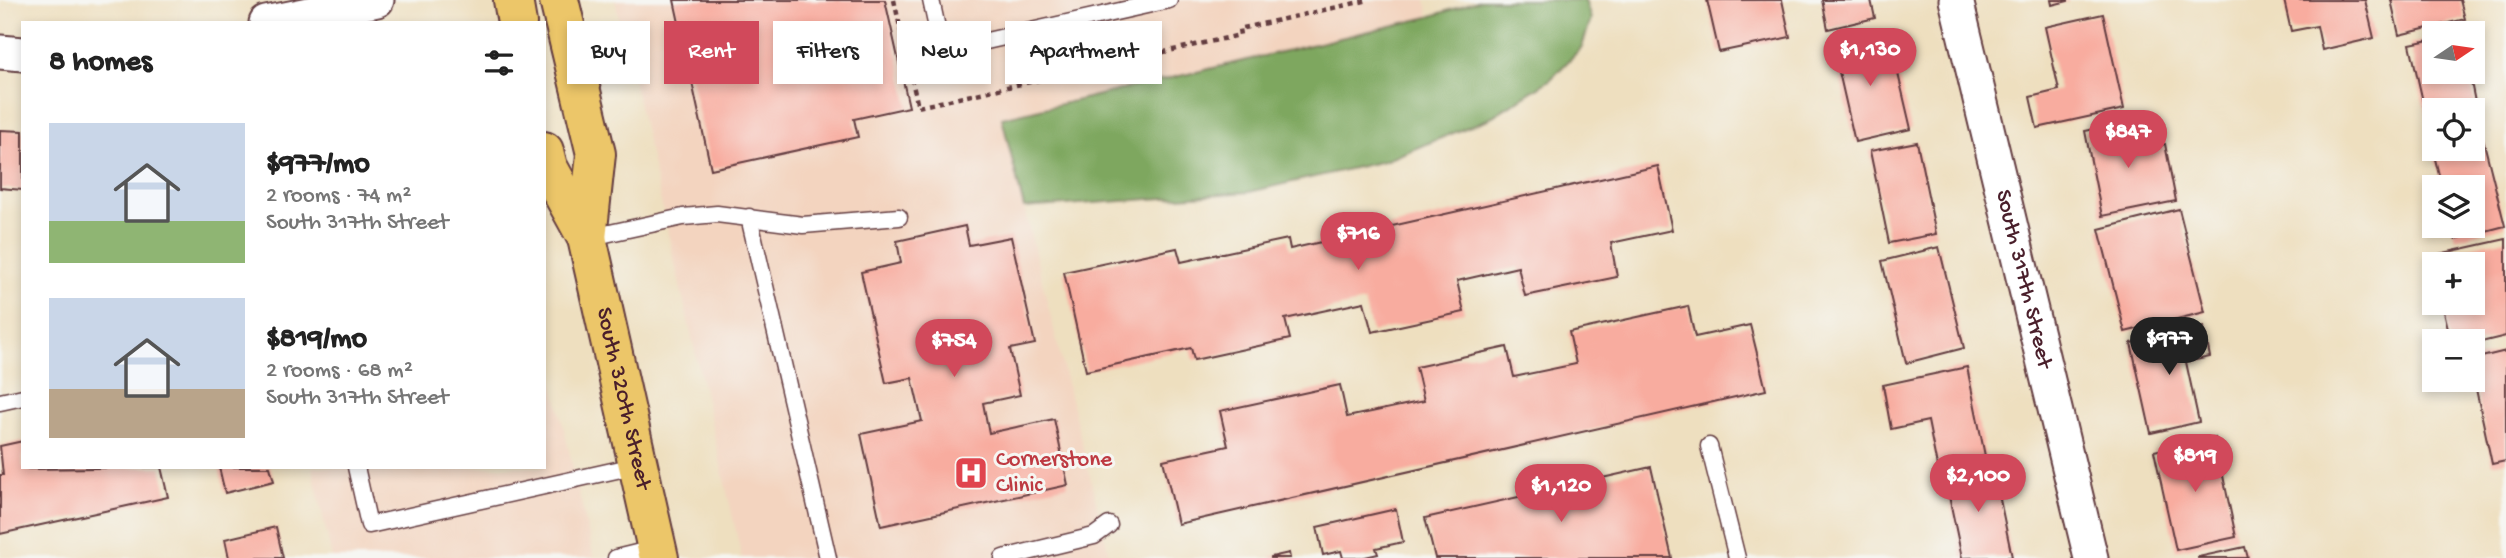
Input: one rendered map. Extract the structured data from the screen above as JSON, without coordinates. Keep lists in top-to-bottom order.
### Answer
{
  "streets": {
    "main road": ["South 320th Street"],
    "street": ["South 317th Street"]
  },
  "places": {
    "hospital": ["Cornerstone Clinic"]
  },
  "north": "right",
  "page": {
    "map_buttons": ["+", "−"],
    "chip": [
      "Buy",
      "Rent",
      "Filters",
      "New",
      "Apartment"
    ],
    "heading": "8 homes",
    "price": [
      "$1,130",
      "$847",
      "$716",
      "$977",
      "$754",
      "$819",
      "$2,100",
      "$1,120"
    ],
    "list": [
      {
        "name": "$977/mo",
        "note": "2 rooms · 74 m² · South 317th Street"
      },
      {
        "name": "$819/mo",
        "note": "2 rooms · 68 m² · South 317th Street"
      }
    ]
  }
}
